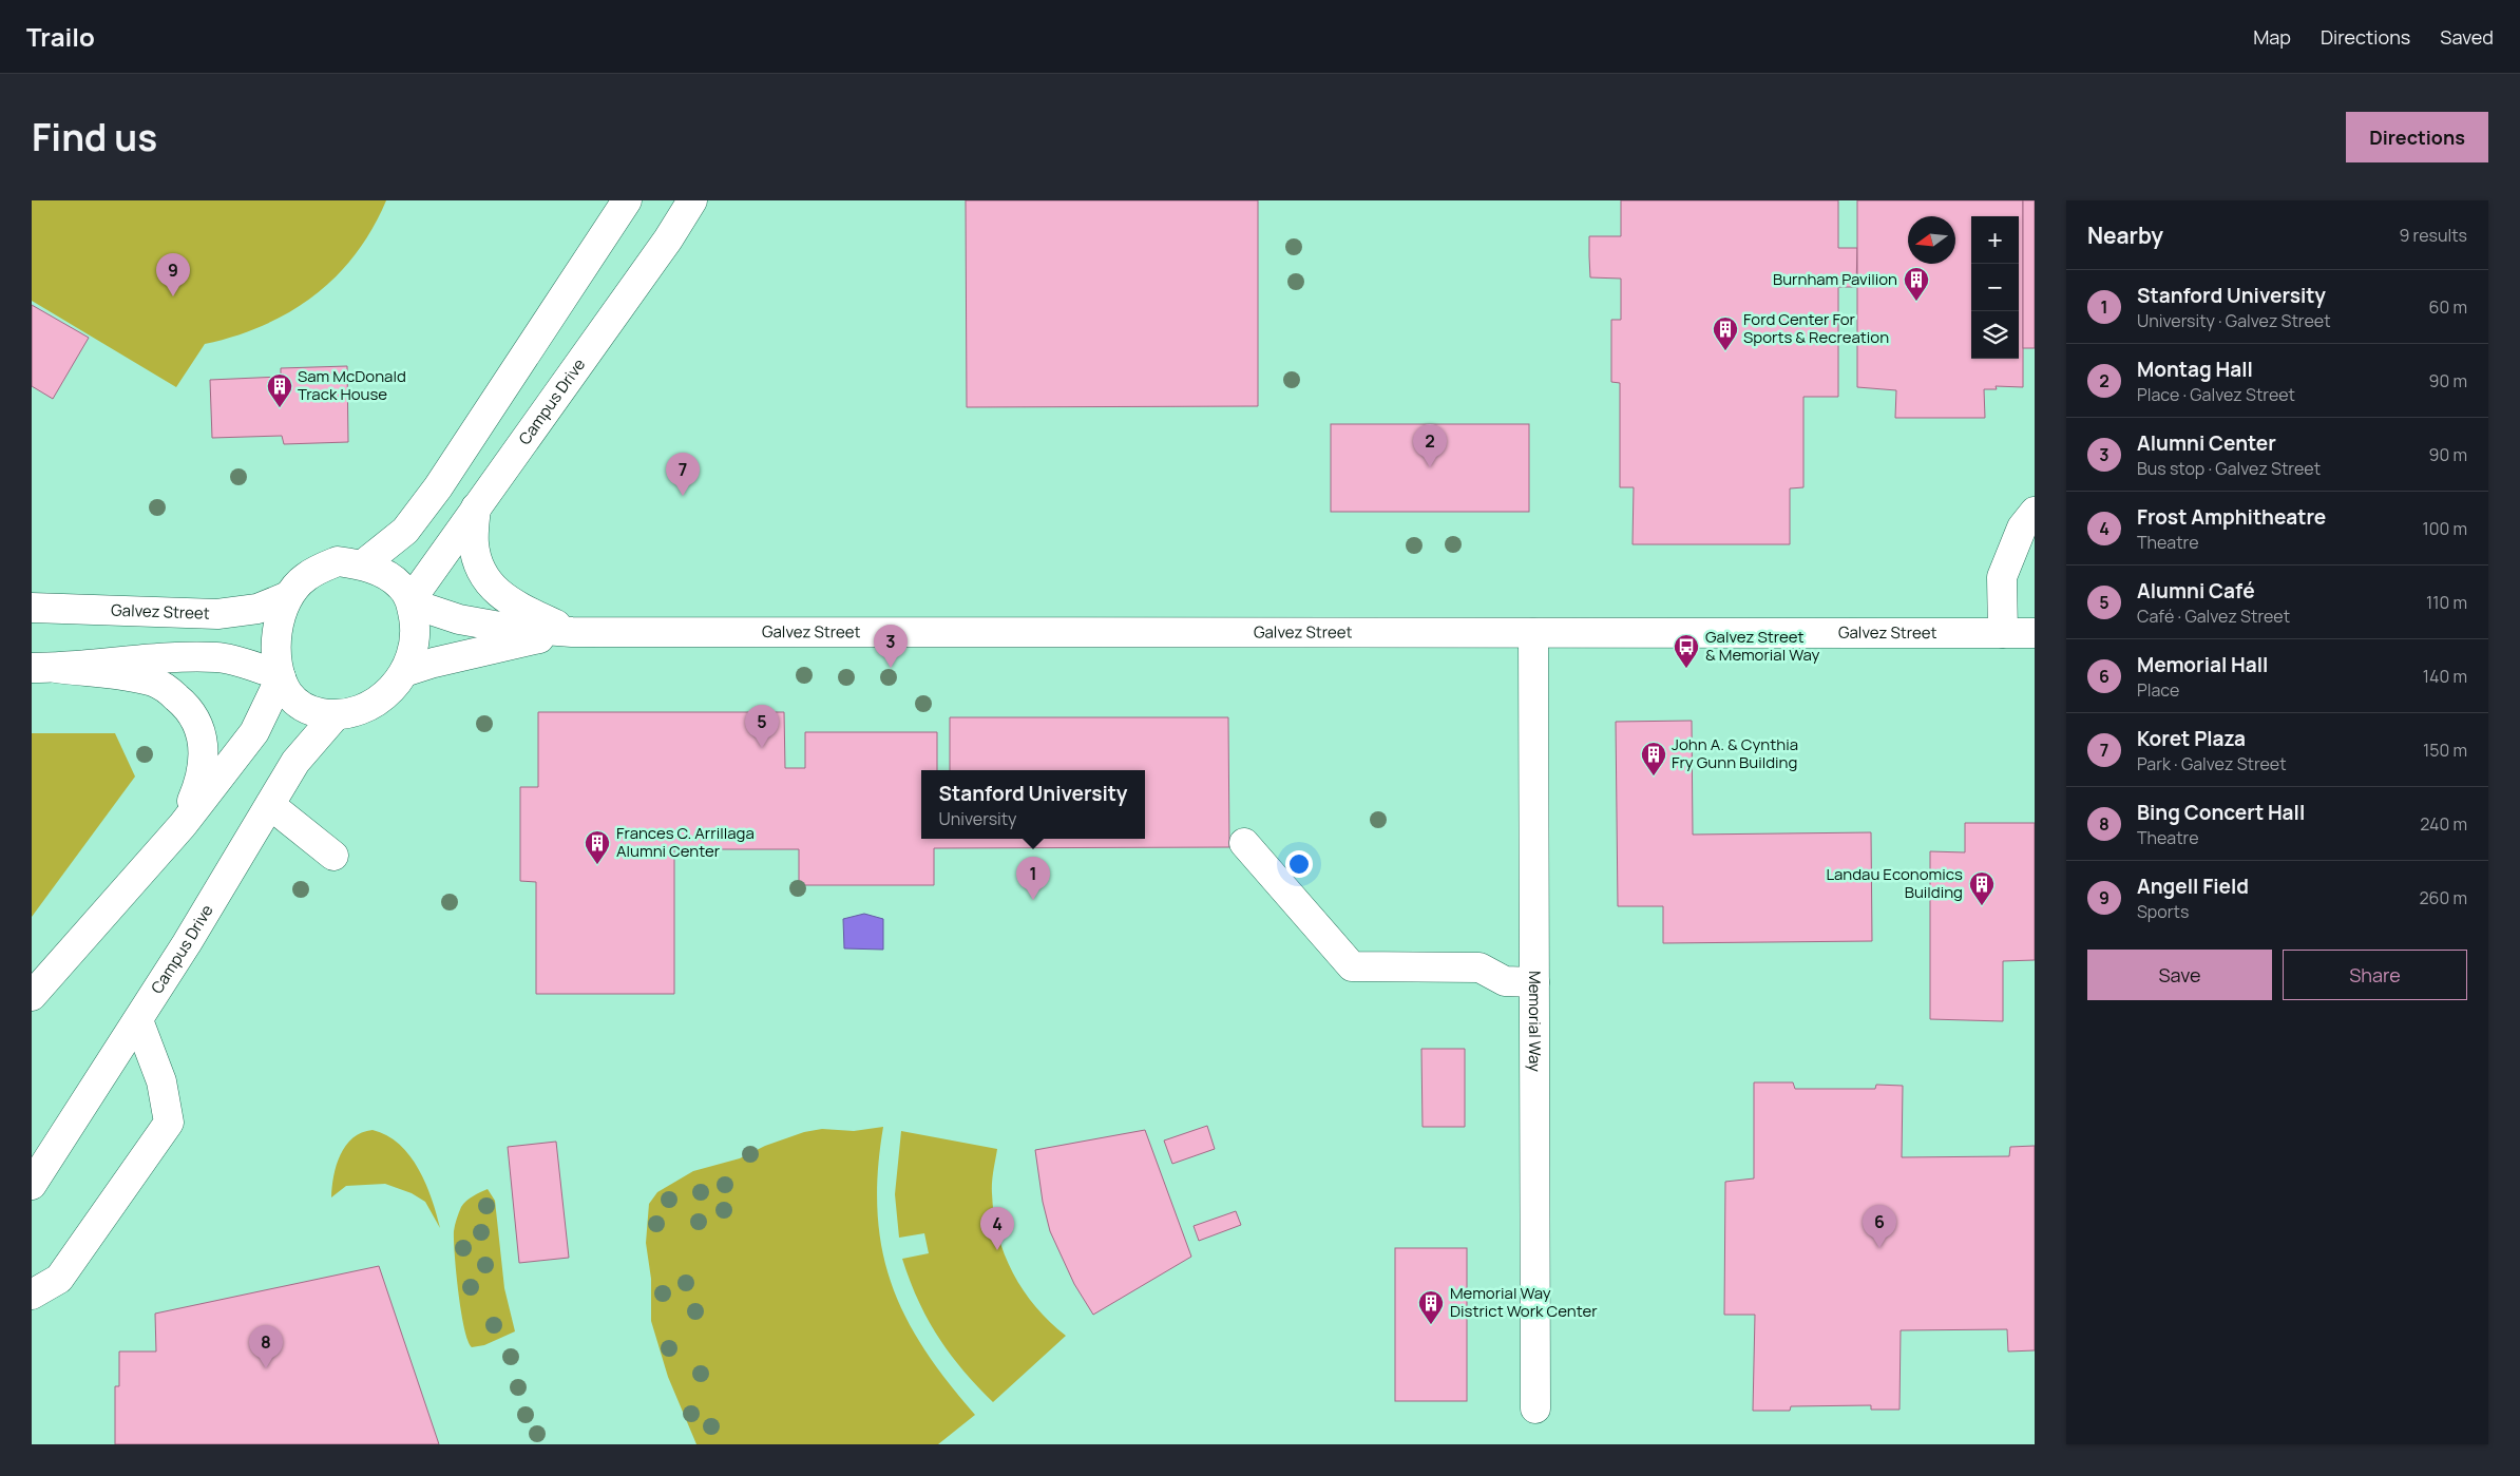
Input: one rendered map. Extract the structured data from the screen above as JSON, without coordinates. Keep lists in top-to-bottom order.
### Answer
{
  "streets": {
    "street": ["Campus Drive", "Galvez Street", "Memorial Way"]
  },
  "crossings": [
    ["Campus Drive", "Galvez Street"],
    ["Galvez Street", "Memorial Way"]
  ],
  "places": {
    "building": [
      "Burnham Pavilion",
      "Ford Center For Sports & Recreation",
      "Sam McDonald Track House",
      "John A. & Cynthia Fry Gunn Building",
      "Frances C. Arrillaga Alumni Center",
      "Landau Economics Building",
      "Memorial Way District Work Center"
    ],
    "bus stop": ["Galvez Street & Memorial Way"]
  },
  "north": "left",
  "page": {
    "header": "Trailo",
    "nav": ["Map", "Directions", "Saved"],
    "title": "Find us",
    "buttons": [
      "Directions",
      ["Save", "Share"]
    ],
    "heading": ["Nearby", "9 results"],
    "map_buttons": ["+", "−"],
    "pins": [
      "9",
      "2",
      "7",
      "3",
      "5",
      "1",
      "6",
      "4",
      "8"
    ],
    "list": [
      {
        "mark": "1",
        "name": "Stanford University",
        "note": "University · Galvez Street",
        "value": "60 m"
      },
      {
        "mark": "2",
        "name": "Montag Hall",
        "note": "Place · Galvez Street",
        "value": "90 m"
      },
      {
        "mark": "3",
        "name": "Alumni Center",
        "note": "Bus stop · Galvez Street",
        "value": "90 m"
      },
      {
        "mark": "4",
        "name": "Frost Amphitheatre",
        "note": "Theatre",
        "value": "100 m"
      },
      {
        "mark": "5",
        "name": "Alumni Café",
        "note": "Café · Galvez Street",
        "value": "110 m"
      },
      {
        "mark": "6",
        "name": "Memorial Hall",
        "note": "Place",
        "value": "140 m"
      },
      {
        "mark": "7",
        "name": "Koret Plaza",
        "note": "Park · Galvez Street",
        "value": "150 m"
      },
      {
        "mark": "8",
        "name": "Bing Concert Hall",
        "note": "Theatre",
        "value": "240 m"
      },
      {
        "mark": "9",
        "name": "Angell Field",
        "note": "Sports",
        "value": "260 m"
      }
    ],
    "popup": ["Stanford University", "University"]
  }
}
